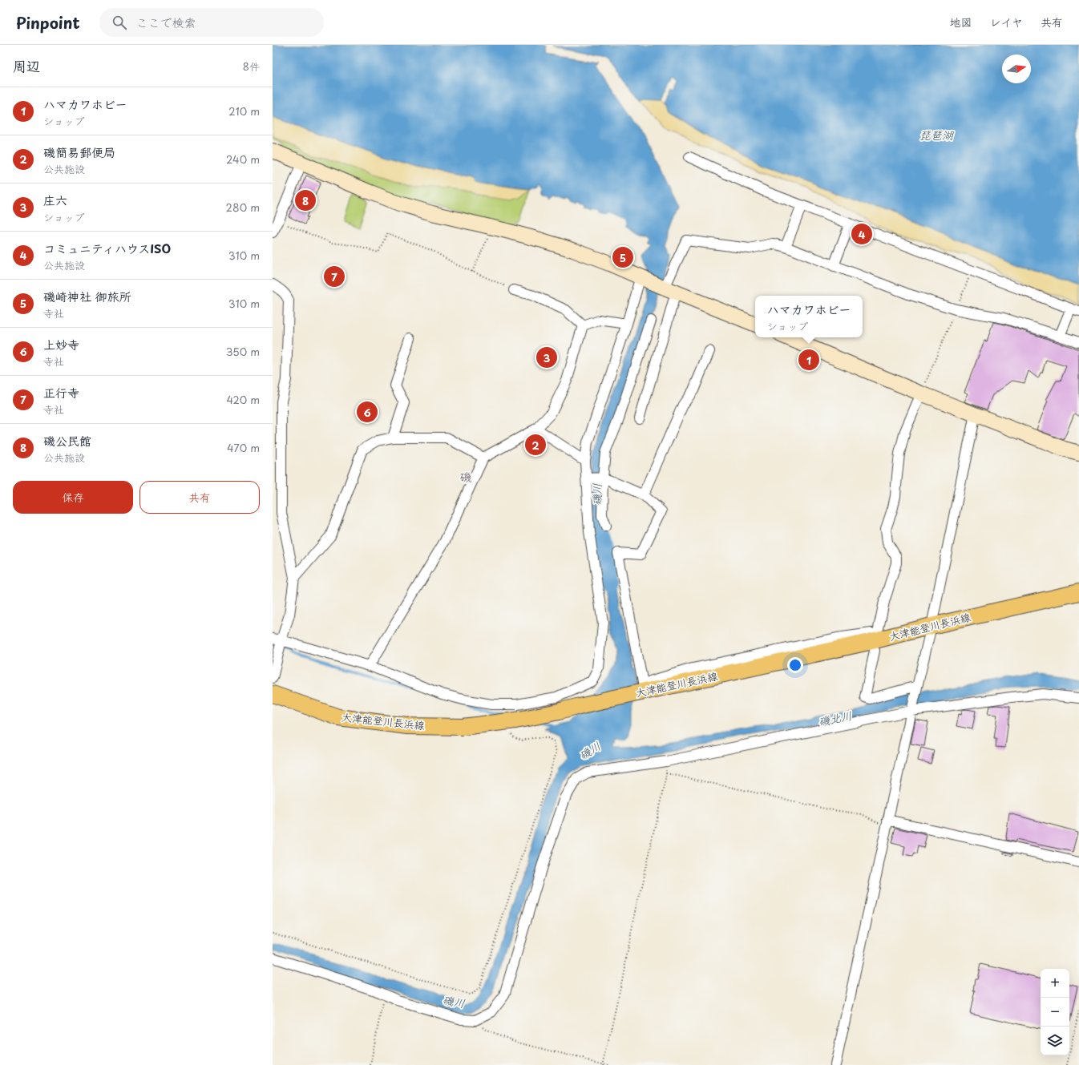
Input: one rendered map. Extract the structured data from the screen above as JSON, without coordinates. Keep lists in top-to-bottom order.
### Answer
{
  "streets": {
    "main road": ["大津能登川長浜線"]
  },
  "districts": ["磯"],
  "water": ["琵琶湖", "磯川", "磯北川"],
  "north": "right",
  "page": {
    "header": "Pinpoint",
    "search": "ここで検索",
    "nav": ["地図", "レイヤ", "共有"],
    "heading": ["周辺", "8件"],
    "list": [
      {
        "mark": "1",
        "name": "ハマカワホビー",
        "note": "ショップ",
        "value": "210 m"
      },
      {
        "mark": "2",
        "name": "磯簡易郵便局",
        "note": "公共施設",
        "value": "240 m"
      },
      {
        "mark": "3",
        "name": "庄六",
        "note": "ショップ",
        "value": "280 m"
      },
      {
        "mark": "4",
        "name": "コミュニティハウスISO",
        "note": "公共施設",
        "value": "310 m"
      },
      {
        "mark": "5",
        "name": "磯崎神社 御旅所",
        "note": "寺社",
        "value": "310 m"
      },
      {
        "mark": "6",
        "name": "上妙寺",
        "note": "寺社",
        "value": "350 m"
      },
      {
        "mark": "7",
        "name": "正行寺",
        "note": "寺社",
        "value": "420 m"
      },
      {
        "mark": "8",
        "name": "磯公民館",
        "note": "公共施設",
        "value": "470 m"
      }
    ],
    "pins": [
      "8",
      "4",
      "5",
      "7",
      "3",
      "1",
      "6",
      "2"
    ],
    "popup": ["ハマカワホビー", "ショップ"],
    "buttons": ["保存", "共有"],
    "map_buttons": ["+", "−"]
  }
}
